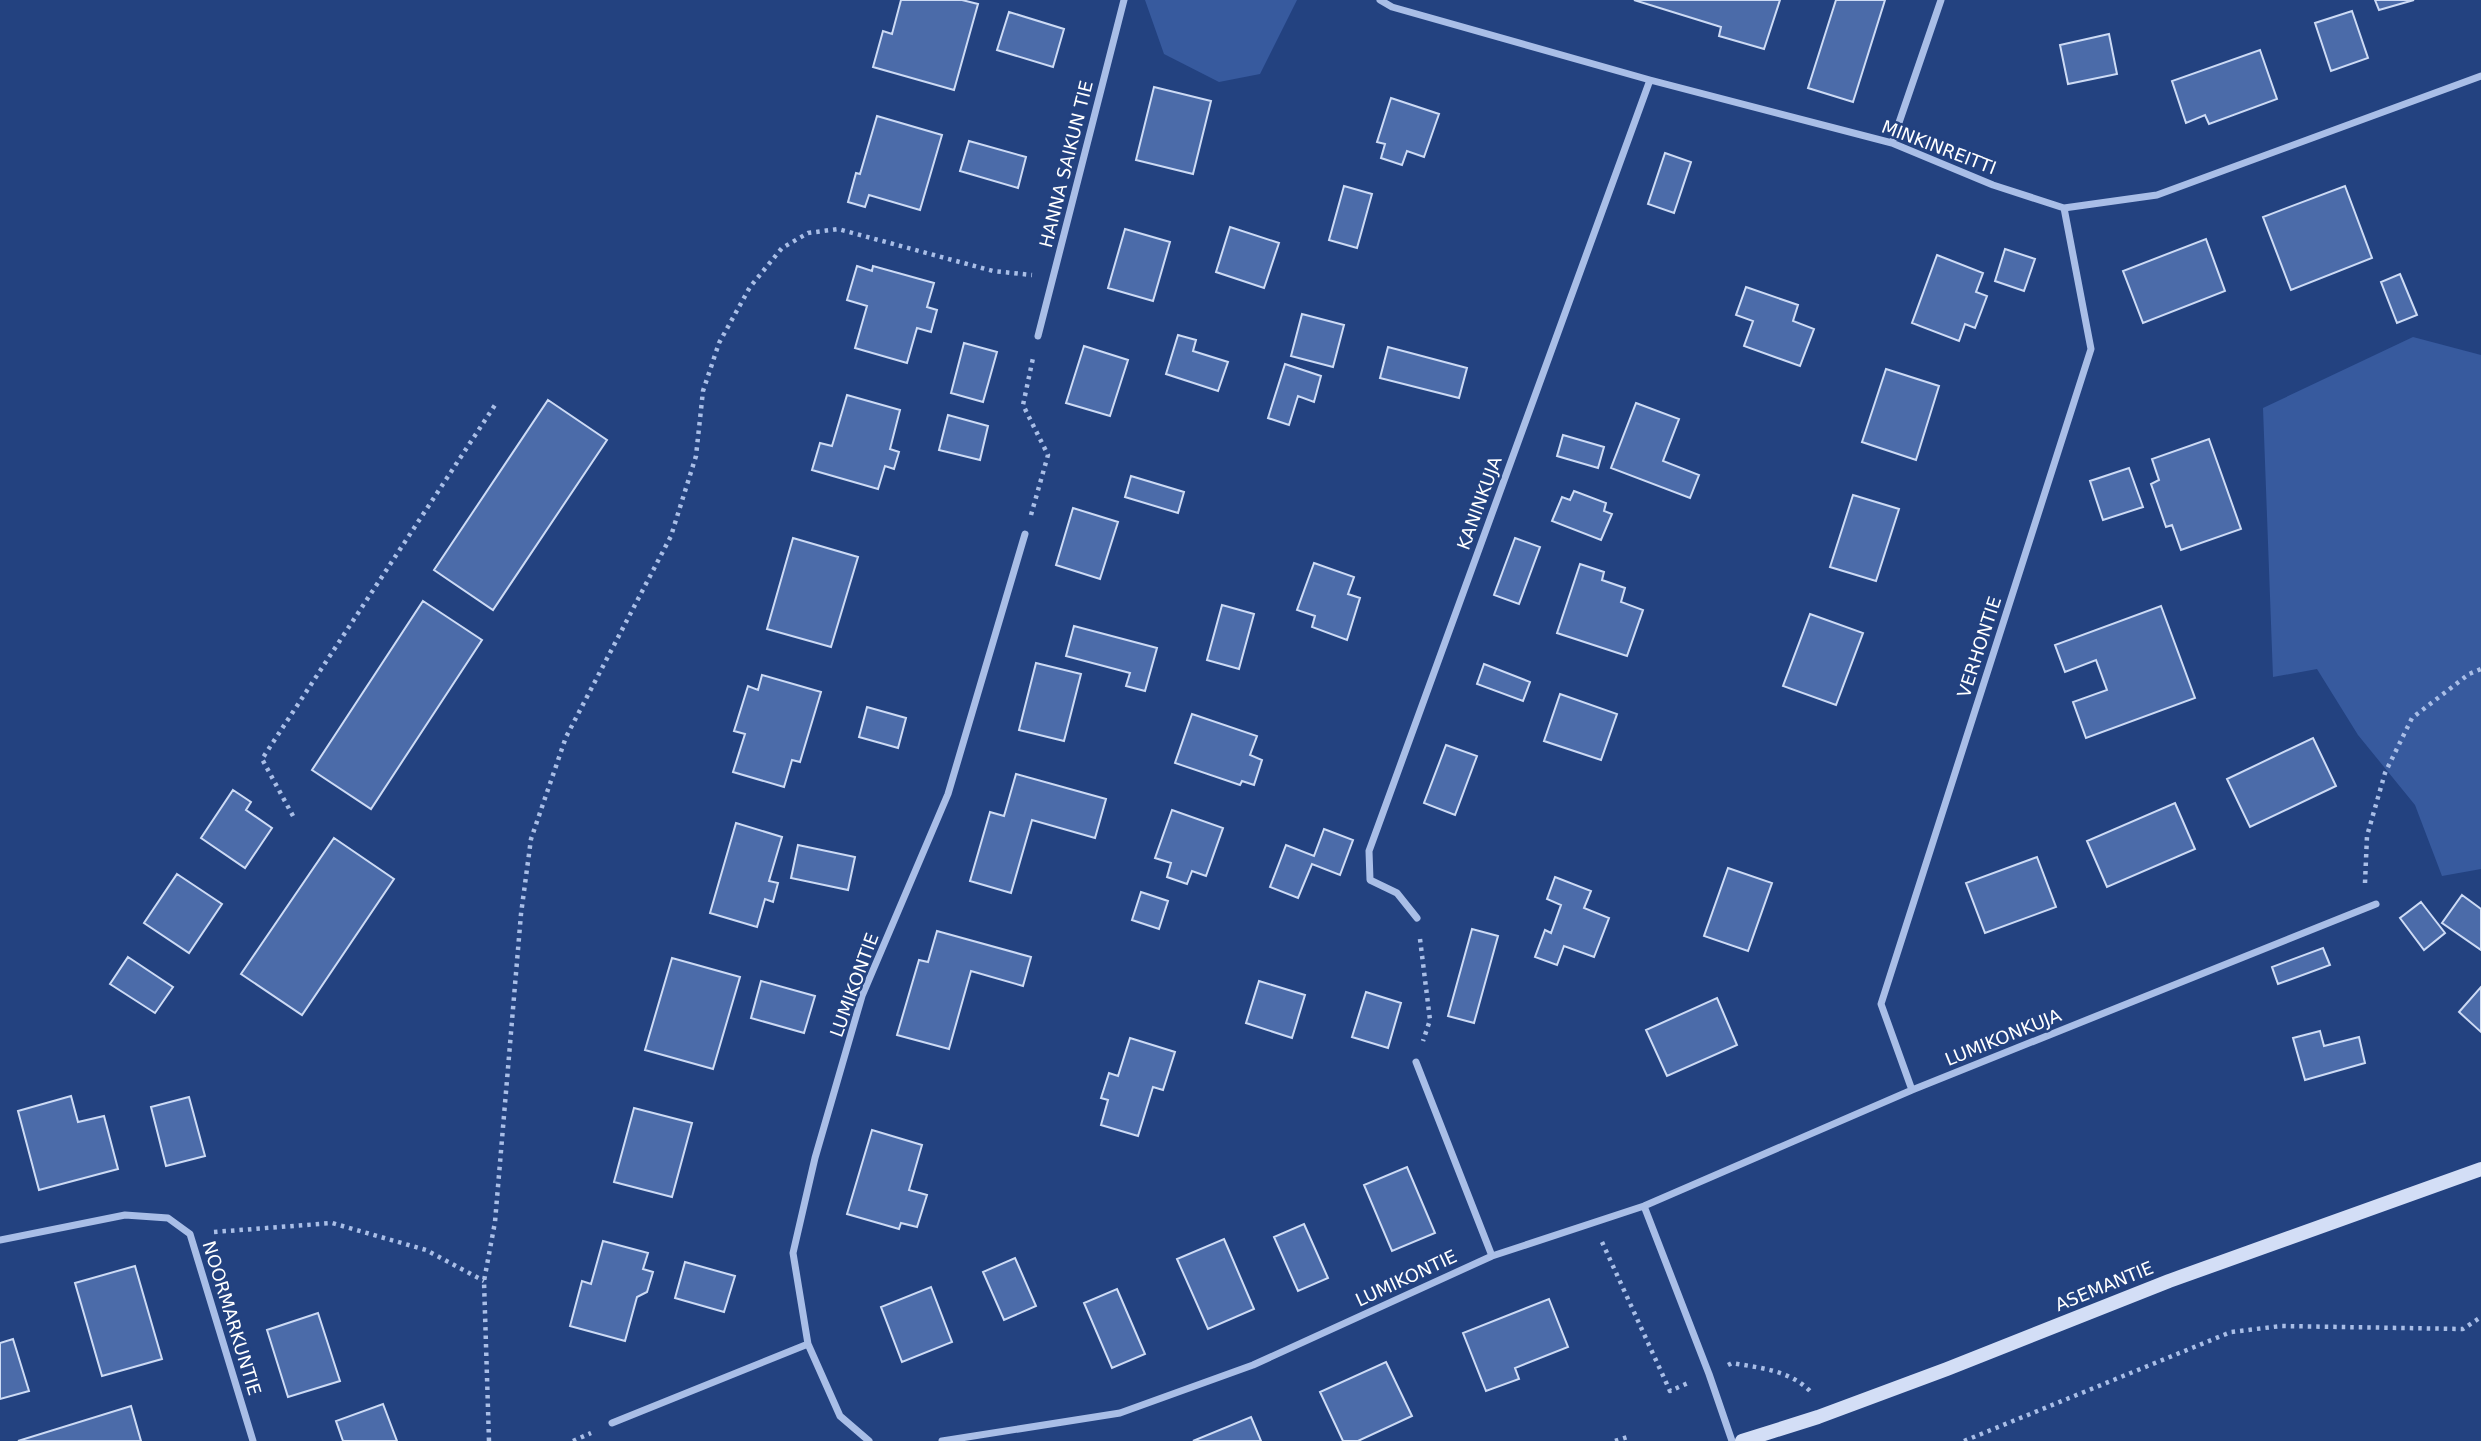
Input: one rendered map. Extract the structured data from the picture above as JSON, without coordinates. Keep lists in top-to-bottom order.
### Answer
{
  "streets": {
    "main road": ["ASEMANTIE"],
    "street": [
      "MINKINREITTI",
      "HANNA SAIKUN TIE",
      "KANINKUJA",
      "VERHONTIE",
      "LUMIKONTIE",
      "LUMIKONKUJA",
      "NOORMARKUNTIE"
    ]
  },
  "crossings": [
    ["MINKINREITTI", "KANINKUJA"],
    ["MINKINREITTI", "VERHONTIE"],
    ["VERHONTIE", "LUMIKONKUJA"],
    ["LUMIKONTIE", "LUMIKONKUJA"]
  ]
}
